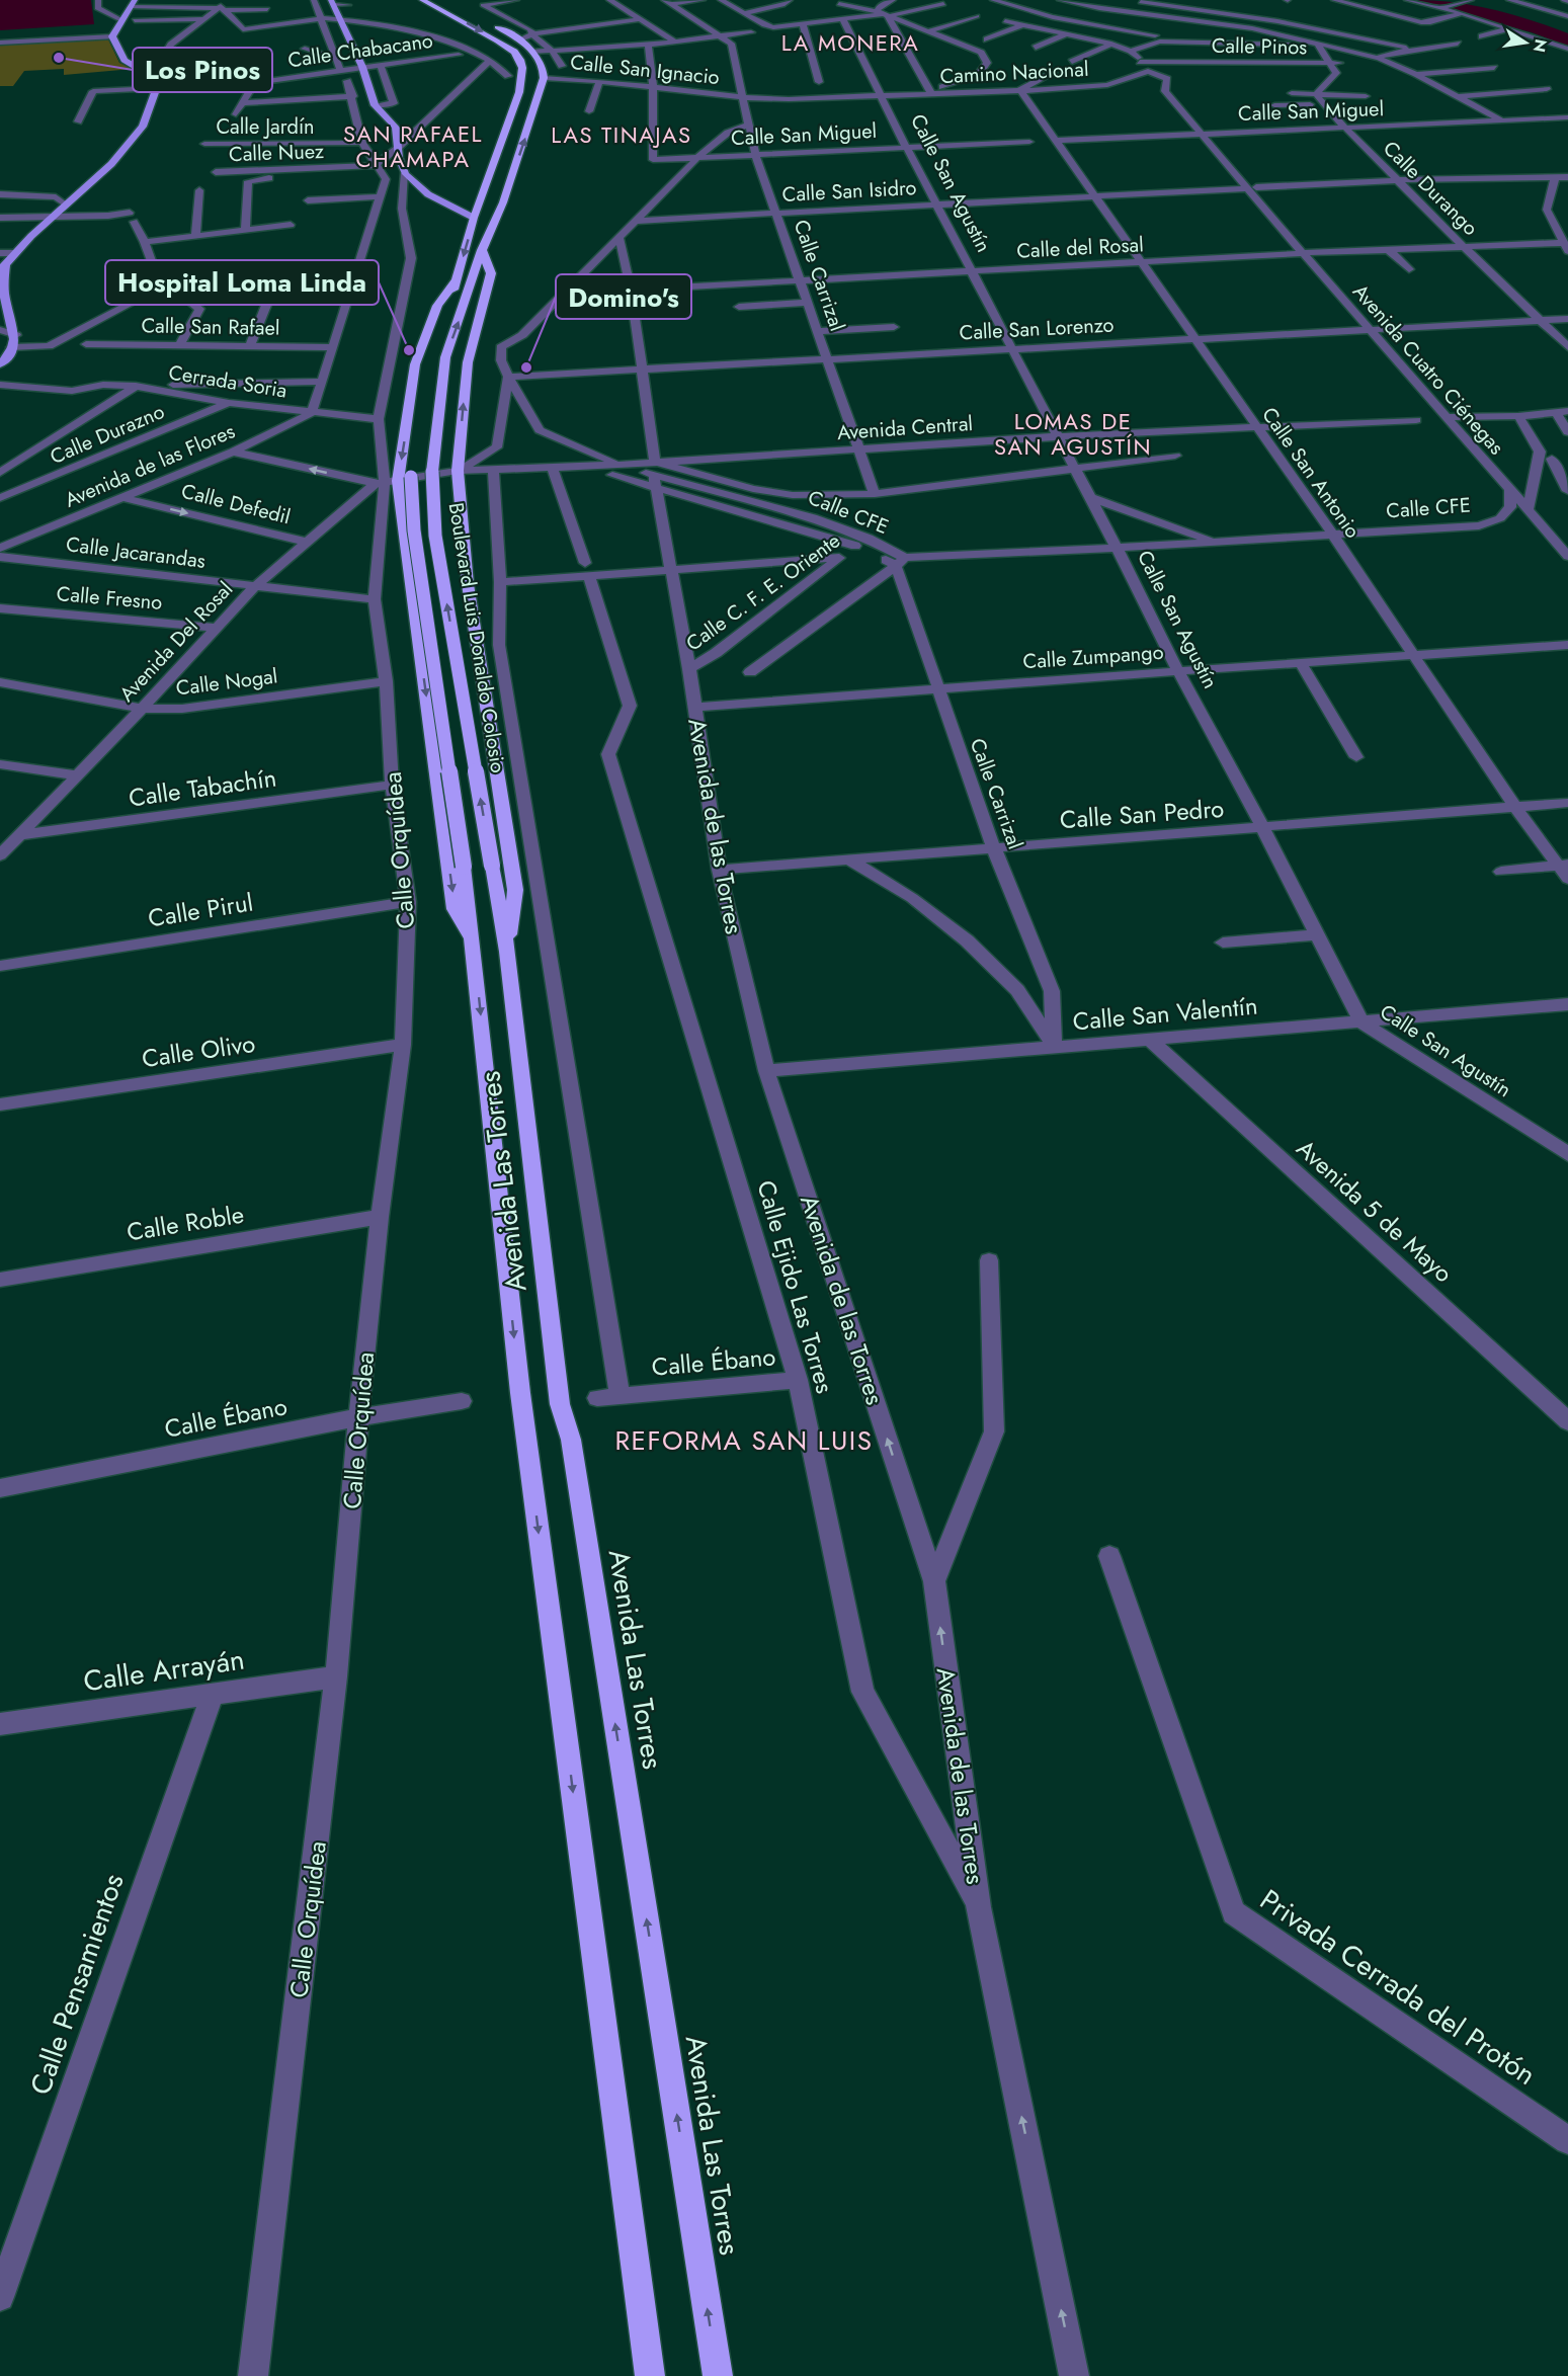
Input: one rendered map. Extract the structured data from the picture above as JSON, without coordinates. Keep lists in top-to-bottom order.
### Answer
{
  "streets": {
    "highway": ["Boulevard Luis Donaldo Colosio", "Avenida Las Torres"],
    "street": [
      "Calle Pinos",
      "Calle Chabacano",
      "Calle San Ignacio",
      "Camino Nacional",
      "Calle San Miguel",
      "Calle Jardín",
      "Calle Nuez",
      "Calle San Agustín",
      "Calle Durango",
      "Calle San Isidro",
      "Calle del Rosal",
      "Calle Carrizal",
      "Calle San Rafael",
      "Calle San Lorenzo",
      "Avenida Cuatro Ciénegas",
      "Cerrada Soria",
      "Avenida Central",
      "Calle Durazno",
      "Avenida de las Flores",
      "Calle San Antonio",
      "Calle Defedil",
      "Calle CFE",
      "Calle Jacarandas",
      "Calle C. F. E. Oriente",
      "Calle Fresno",
      "Avenida Del Rosal",
      "Calle Zumpango",
      "Calle Nogal",
      "Calle Tabachín",
      "Calle San Pedro",
      "Avenida de las Torres",
      "Calle Orquídea",
      "Calle Pirul",
      "Calle San Valentín",
      "Calle Olivo",
      "Avenida 5 de Mayo",
      "Calle Roble",
      "Calle Ejido Las Torres",
      "Calle Ébano",
      "Calle Arrayán",
      "Calle Pensamientos",
      "Privada Cerrada del Protón"
    ]
  },
  "crossings": [
    ["Calle San Ignacio", "Camino Nacional"],
    ["Calle San Ignacio", "Calle San Miguel"],
    ["Calle San Ignacio", "Calle Carrizal"],
    ["Calle San Ignacio", "Boulevard Luis Donaldo Colosio"],
    ["Camino Nacional", "Calle San Agustín"],
    ["Camino Nacional", "Calle Carrizal"],
    ["Camino Nacional", "Avenida Cuatro Ciénegas"],
    ["Camino Nacional", "Calle San Antonio"],
    ["Calle San Miguel", "Calle San Agustín"],
    ["Calle San Miguel", "Calle Durango"],
    ["Calle San Miguel", "Calle Carrizal"],
    ["Calle San Miguel", "Avenida Cuatro Ciénegas"],
    ["Calle San Miguel", "Calle San Antonio"],
    ["Calle San Agustín", "Calle San Isidro"],
    ["Calle San Agustín", "Calle del Rosal"],
    ["Calle San Agustín", "Calle San Lorenzo"],
    ["Calle San Agustín", "Avenida Central"],
    ["Calle San Agustín", "Calle CFE"],
    ["Calle San Agustín", "Calle Zumpango"],
    ["Calle San Agustín", "Calle San Pedro"],
    ["Calle San Agustín", "Calle San Valentín"],
    ["Calle Durango", "Calle San Isidro"],
    ["Calle Durango", "Calle del Rosal"],
    ["Calle Durango", "Calle San Lorenzo"],
    ["Calle San Isidro", "Calle Carrizal"],
    ["Calle San Isidro", "Avenida Cuatro Ciénegas"],
    ["Calle San Isidro", "Calle San Antonio"],
    ["Calle del Rosal", "Calle Carrizal"],
    ["Calle del Rosal", "Avenida Cuatro Ciénegas"],
    ["Calle del Rosal", "Calle San Antonio"],
    ["Calle Carrizal", "Calle San Lorenzo"],
    ["Calle Carrizal", "Avenida Central"],
    ["Calle Carrizal", "Calle CFE"],
    ["Calle Carrizal", "Calle Zumpango"],
    ["Calle Carrizal", "Calle San Pedro"],
    ["Calle Carrizal", "Calle San Valentín"],
    ["Calle San Lorenzo", "Avenida Cuatro Ciénegas"],
    ["Calle San Lorenzo", "Calle San Antonio"],
    ["Calle San Lorenzo", "Calle CFE"],
    ["Avenida Cuatro Ciénegas", "Calle CFE"],
    ["Cerrada Soria", "Calle Durazno"],
    ["Cerrada Soria", "Avenida de las Flores"],
    ["Avenida Central", "Calle San Antonio"],
    ["Avenida Central", "Calle CFE"],
    ["Avenida Central", "Avenida Del Rosal"],
    ["Avenida Central", "Calle Orquídea"],
    ["Avenida de las Flores", "Calle Defedil"],
    ["Calle San Antonio", "Calle CFE"],
    ["Calle San Antonio", "Calle Zumpango"],
    ["Calle San Antonio", "Calle San Pedro"],
    ["Calle Defedil", "Avenida Del Rosal"],
    ["Calle CFE", "Calle C. F. E. Oriente"],
    ["Calle CFE", "Avenida de las Torres"],
    ["Calle CFE", "Calle Ejido Las Torres"],
    ["Calle Jacarandas", "Avenida Del Rosal"],
    ["Calle Jacarandas", "Calle Orquídea"],
    ["Calle C. F. E. Oriente", "Avenida de las Torres"],
    ["Calle Fresno", "Avenida Del Rosal"],
    ["Boulevard Luis Donaldo Colosio", "Avenida Las Torres"],
    ["Avenida Del Rosal", "Calle Nogal"],
    ["Avenida Del Rosal", "Calle Tabachín"],
    ["Avenida Del Rosal", "Calle Orquídea"],
    ["Calle Zumpango", "Avenida de las Torres"],
    ["Calle Nogal", "Calle Orquídea"],
    ["Calle Tabachín", "Calle Orquídea"],
    ["Calle San Pedro", "Avenida de las Torres"],
    ["Avenida de las Torres", "Calle San Valentín"],
    ["Avenida de las Torres", "Calle Ejido Las Torres"],
    ["Calle Orquídea", "Calle Pirul"],
    ["Calle Orquídea", "Calle Olivo"],
    ["Calle Orquídea", "Calle Roble"],
    ["Calle Orquídea", "Calle Ébano"],
    ["Calle Orquídea", "Calle Arrayán"],
    ["Calle San Valentín", "Avenida 5 de Mayo"],
    ["Calle Ejido Las Torres", "Calle Ébano"],
    ["Calle Arrayán", "Calle Pensamientos"]
  ],
  "one_way": ["Avenida de las Torres"],
  "districts": [
    "LA MONERA",
    "SAN RAFAEL CHAMAPA",
    "LAS TINAJAS",
    "LOMAS DE SAN AGUSTÍN",
    "REFORMA SAN LUIS"
  ],
  "places": ["Los Pinos", "Hospital Loma Linda", "Domino's"],
  "north": "right"
}
